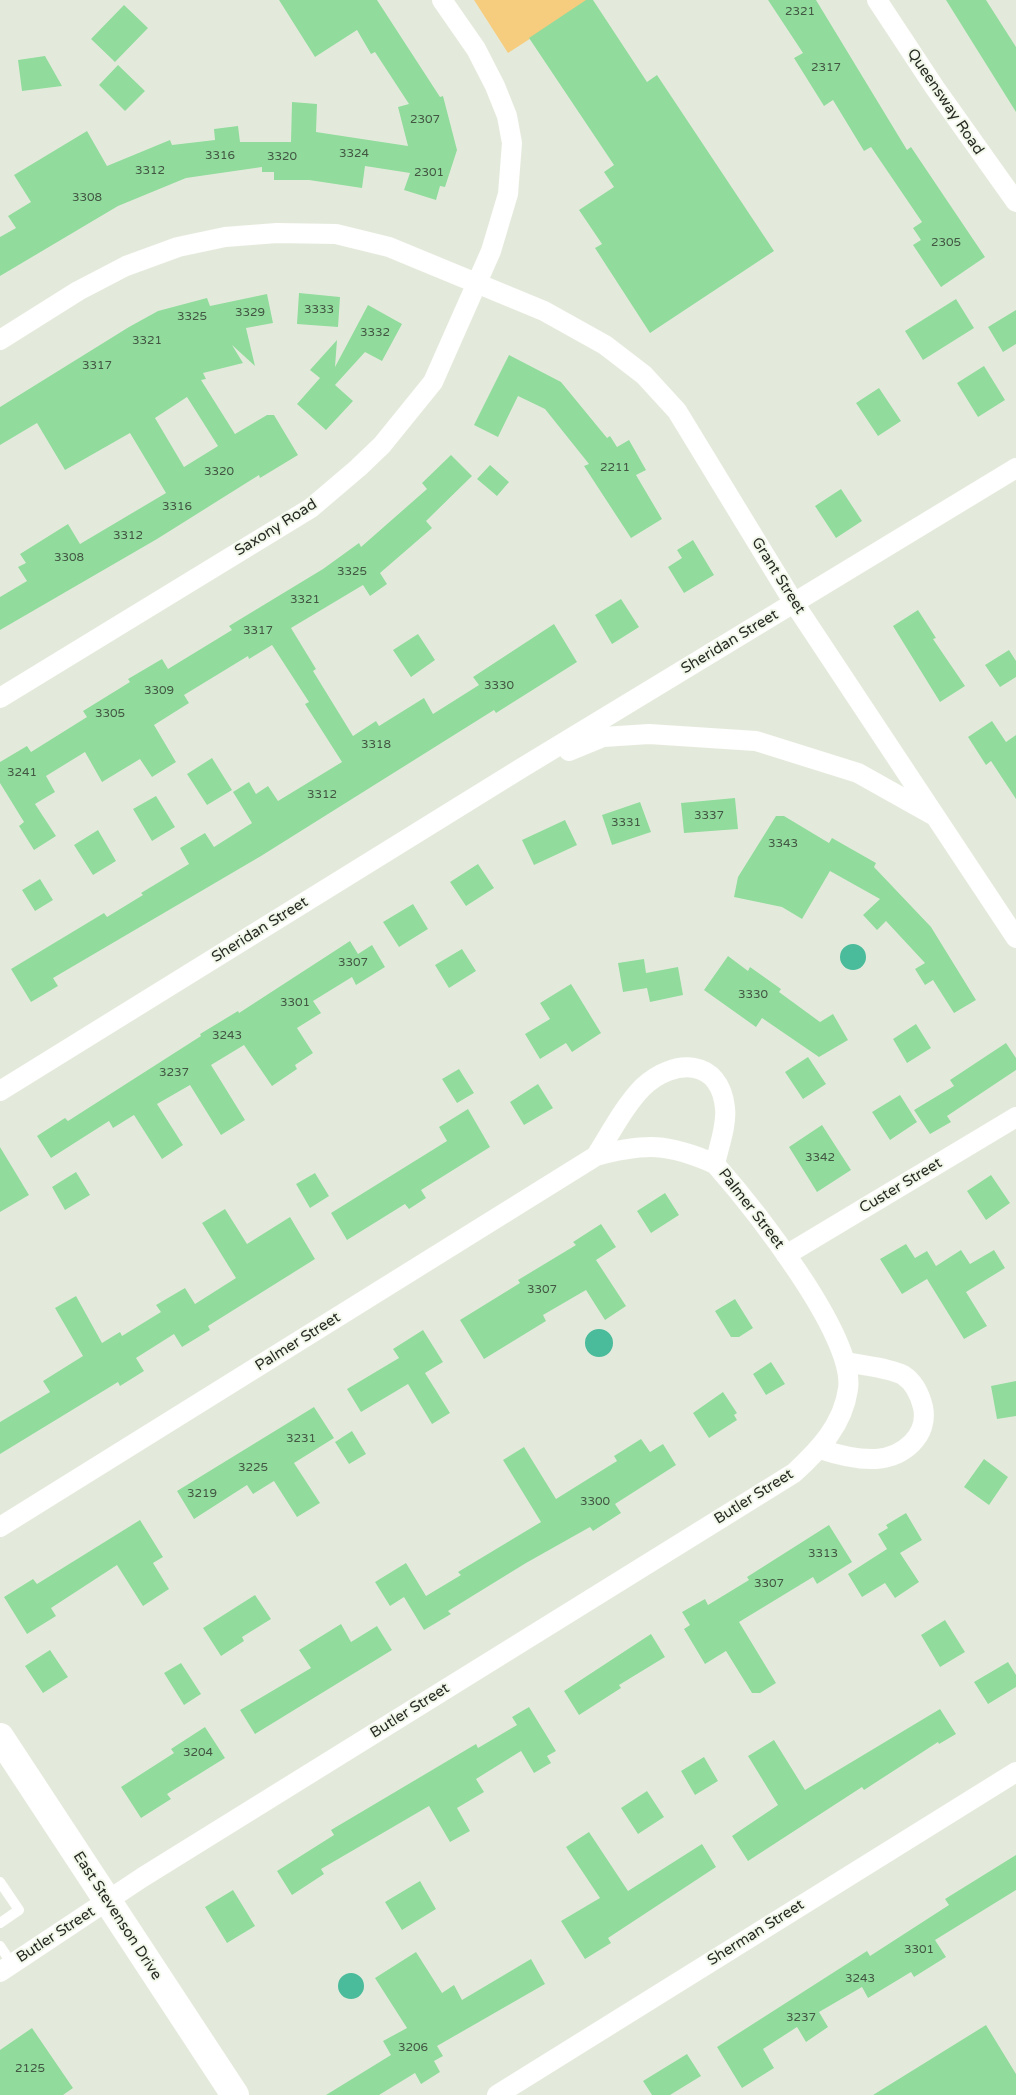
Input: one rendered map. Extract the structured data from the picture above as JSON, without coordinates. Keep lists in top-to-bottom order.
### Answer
{
  "streets": {
    "main road": ["East Stevenson Drive"],
    "street": [
      "Queensway Road",
      "Saxony Road",
      "Grant Street",
      "Sheridan Street",
      "Custer Street",
      "Palmer Street",
      "Butler Street",
      "Sherman Street"
    ]
  },
  "crossings": [
    ["Saxony Road", "Grant Street"],
    ["Grant Street", "Sheridan Street"],
    ["Custer Street", "Palmer Street"],
    ["Custer Street", "Butler Street"],
    ["Palmer Street", "Butler Street"],
    ["Butler Street", "East Stevenson Drive"]
  ],
  "house_numbers": [
    "2321",
    "2317",
    "2307",
    "3324",
    "3316",
    "3320",
    "3312",
    "2301",
    "3308",
    "2305",
    "3333",
    "3329",
    "3325",
    "3332",
    "3321",
    "3317",
    "2211",
    "3320",
    "3316",
    "3312",
    "3308",
    "3325",
    "3321",
    "3317",
    "3330",
    "3309",
    "3305",
    "3318",
    "3241",
    "3312",
    "3337",
    "3331",
    "3343",
    "3307",
    "3330",
    "3301",
    "3243",
    "3237",
    "3342",
    "3307",
    "3231",
    "3225",
    "3219",
    "3300",
    "3313",
    "3307",
    "3204",
    "3301",
    "3243",
    "3237",
    "3206",
    "2125"
  ]
}
